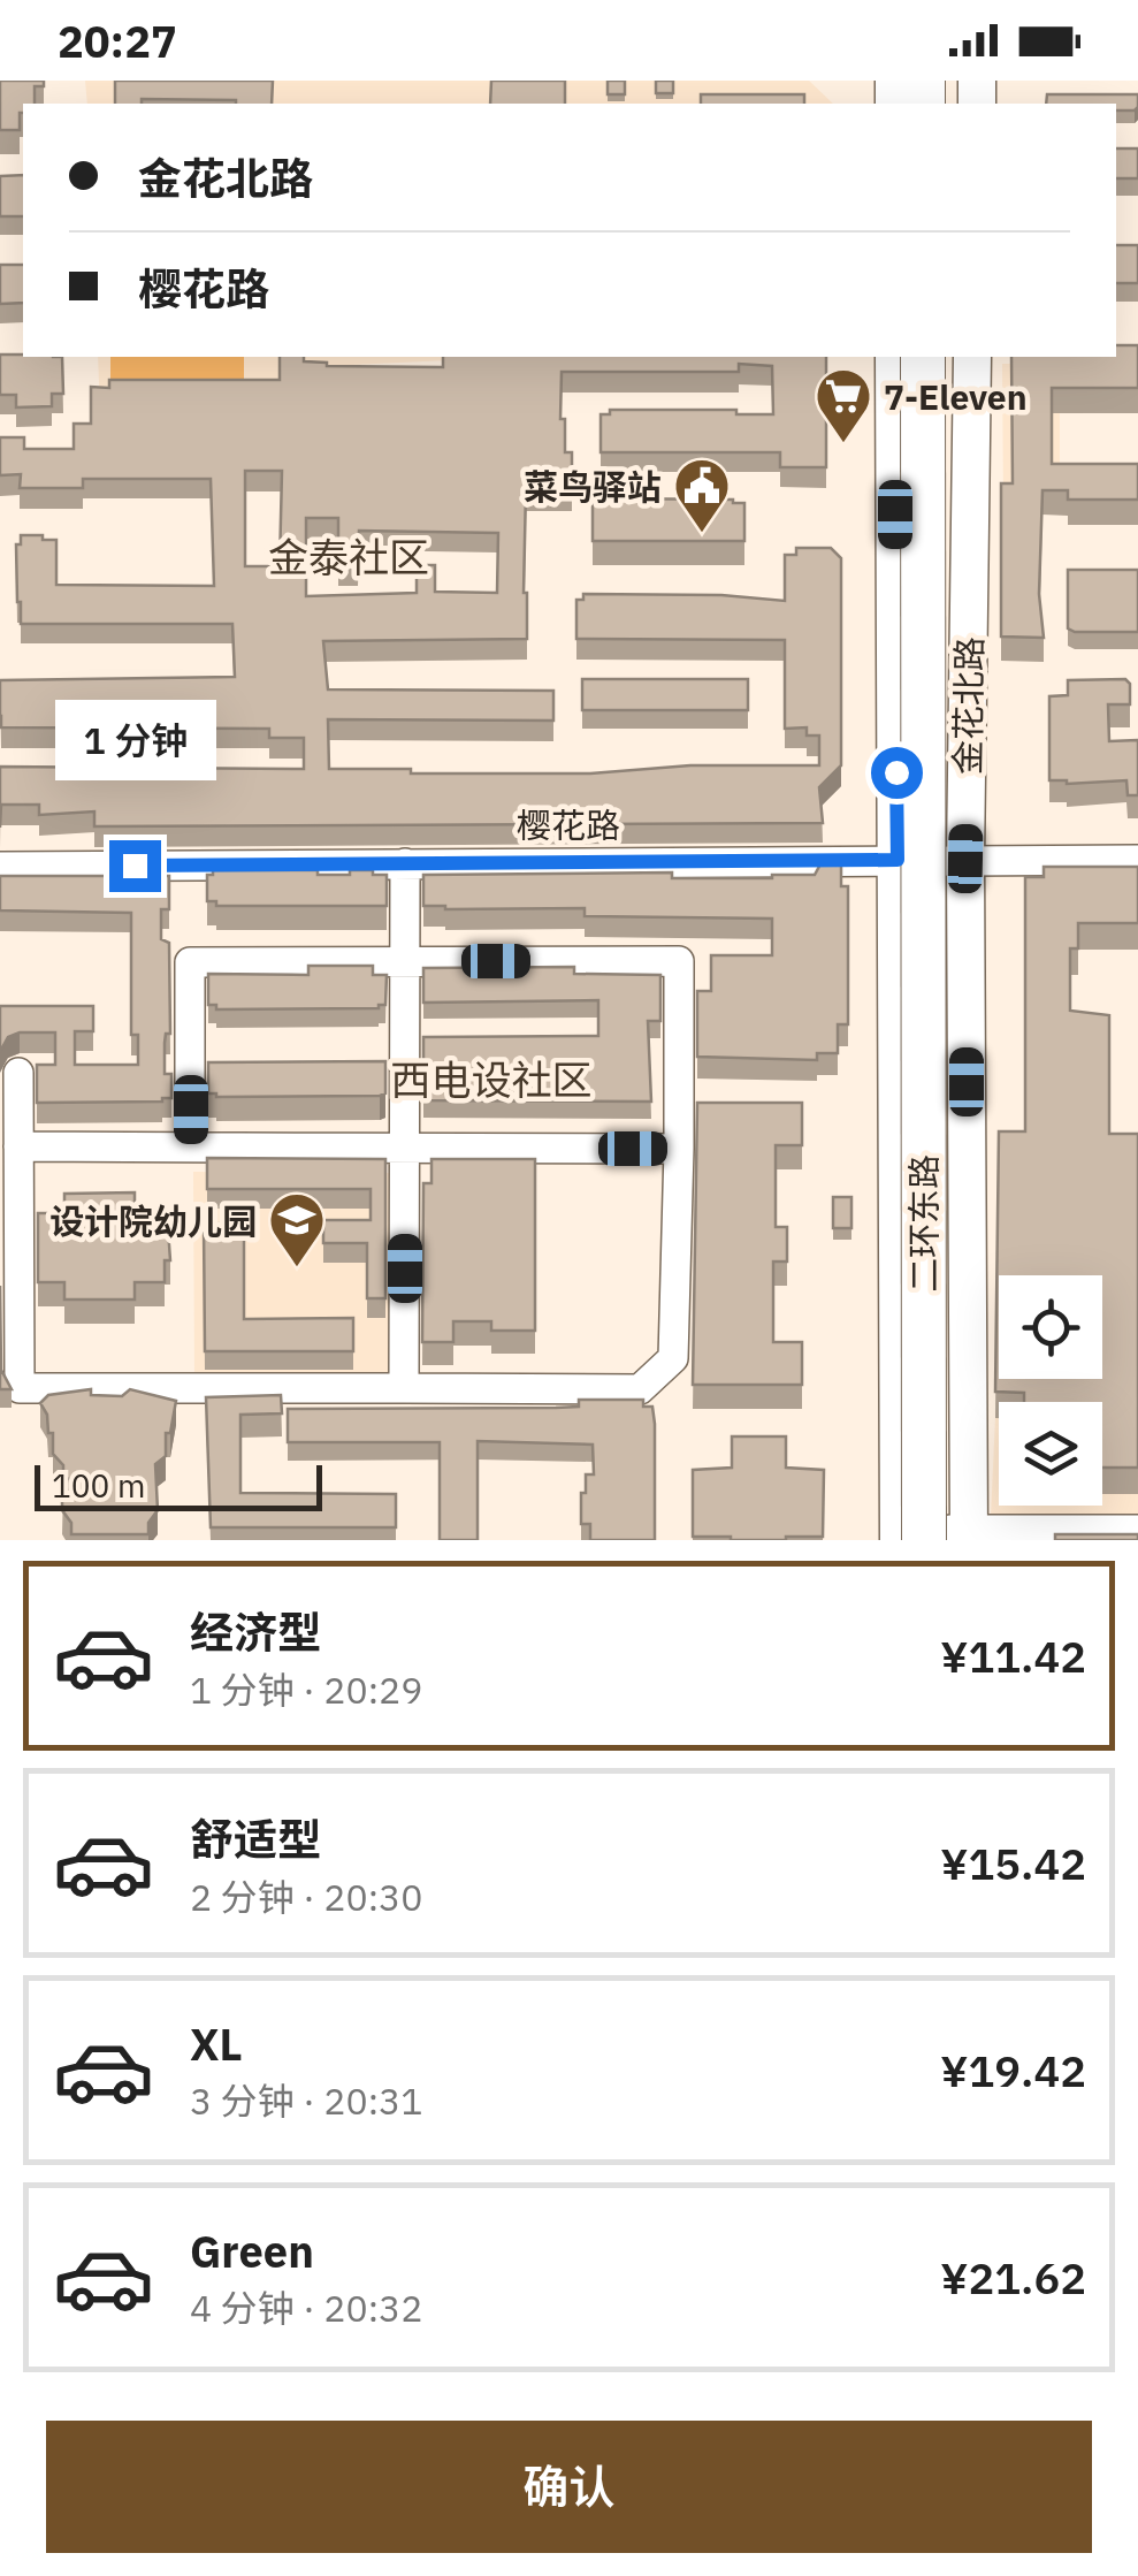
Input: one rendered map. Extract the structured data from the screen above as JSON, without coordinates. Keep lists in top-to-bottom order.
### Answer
{
  "streets": {
    "highway": ["二环东路"],
    "main road": ["金花北路"],
    "street": ["樱花路"]
  },
  "crossings": [
    ["金花北路", "樱花路"],
    ["金花北路", "二环东路"]
  ],
  "districts": ["金泰社区", "西电设社区"],
  "places": {
    "supermarket": ["7-Eleven"],
    "public building": ["菜鸟驿站"],
    "school or university": ["设计院幼儿园"]
  },
  "scale_bar": "100 m",
  "page": {
    "status": "20:27",
    "banner": ["金花北路", "樱花路"],
    "bubble": "1 分钟",
    "scale": "100 m",
    "list": [
      {
        "name": "经济型",
        "note": "1 分钟 · 20:29",
        "value": "¥11.42"
      },
      {
        "name": "舒适型",
        "note": "2 分钟 · 20:30",
        "value": "¥15.42"
      },
      {
        "name": "XL",
        "note": "3 分钟 · 20:31",
        "value": "¥19.42"
      },
      {
        "name": "Green",
        "note": "4 分钟 · 20:32",
        "value": "¥21.62"
      }
    ],
    "buttons": "确认"
  }
}
